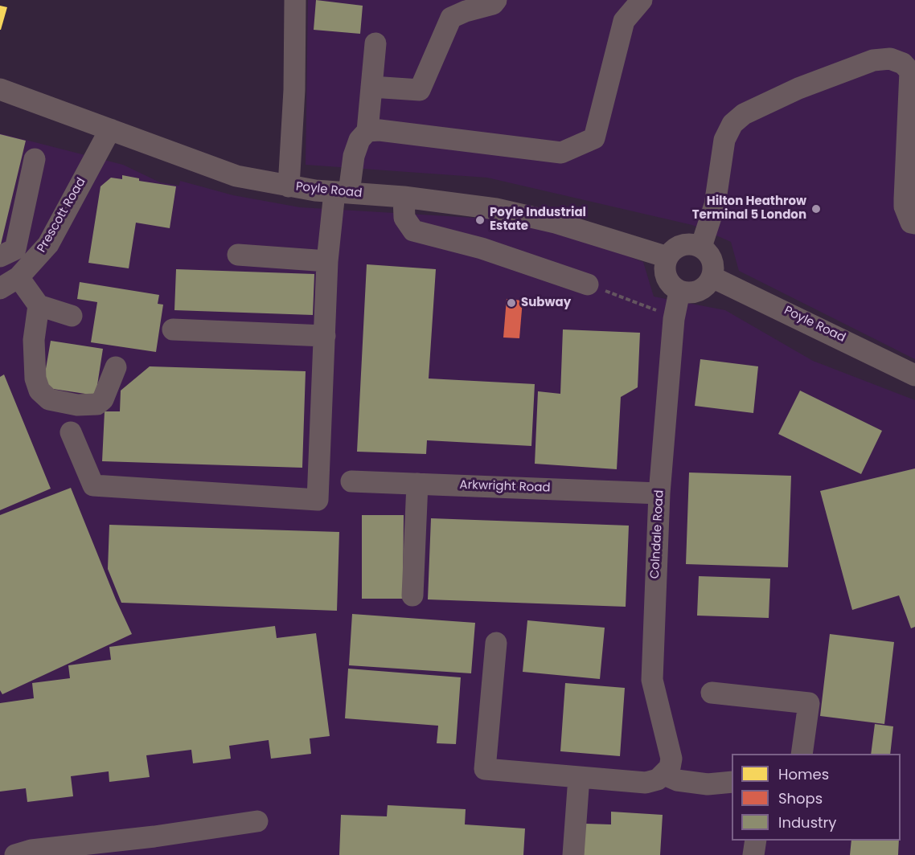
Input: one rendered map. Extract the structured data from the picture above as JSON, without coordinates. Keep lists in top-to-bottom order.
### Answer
{
  "streets": {
    "street": [
      "Poyle Road",
      "Prescott Road",
      "Arkwright Road",
      "Colndale Road"
    ]
  },
  "crossings": [
    ["Poyle Road", "Prescott Road"],
    ["Poyle Road", "Colndale Road"],
    ["Arkwright Road", "Colndale Road"]
  ],
  "places": ["Hilton Heathrow Terminal 5 London", "Poyle Industrial Estate", "Subway"],
  "legend": ["Homes", "Shops", "Industry"]
}
